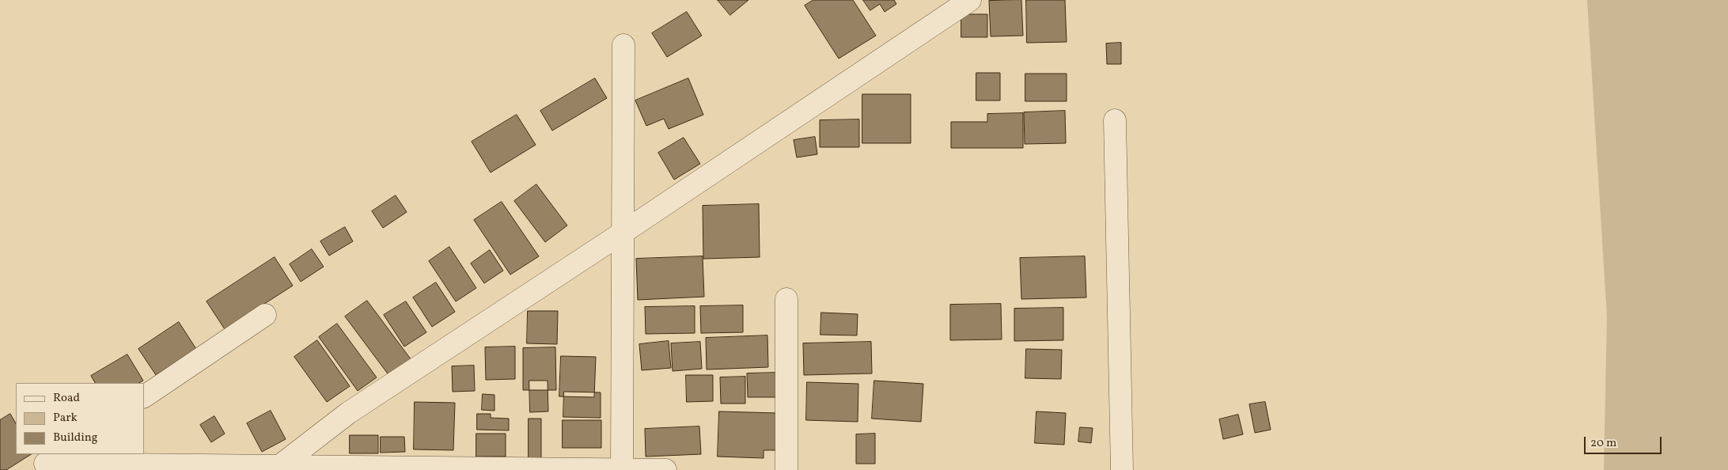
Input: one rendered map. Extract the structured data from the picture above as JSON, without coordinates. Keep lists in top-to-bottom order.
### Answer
{
  "legend": ["Road", "Park", "Building"],
  "scale_bar": "20 m"
}
